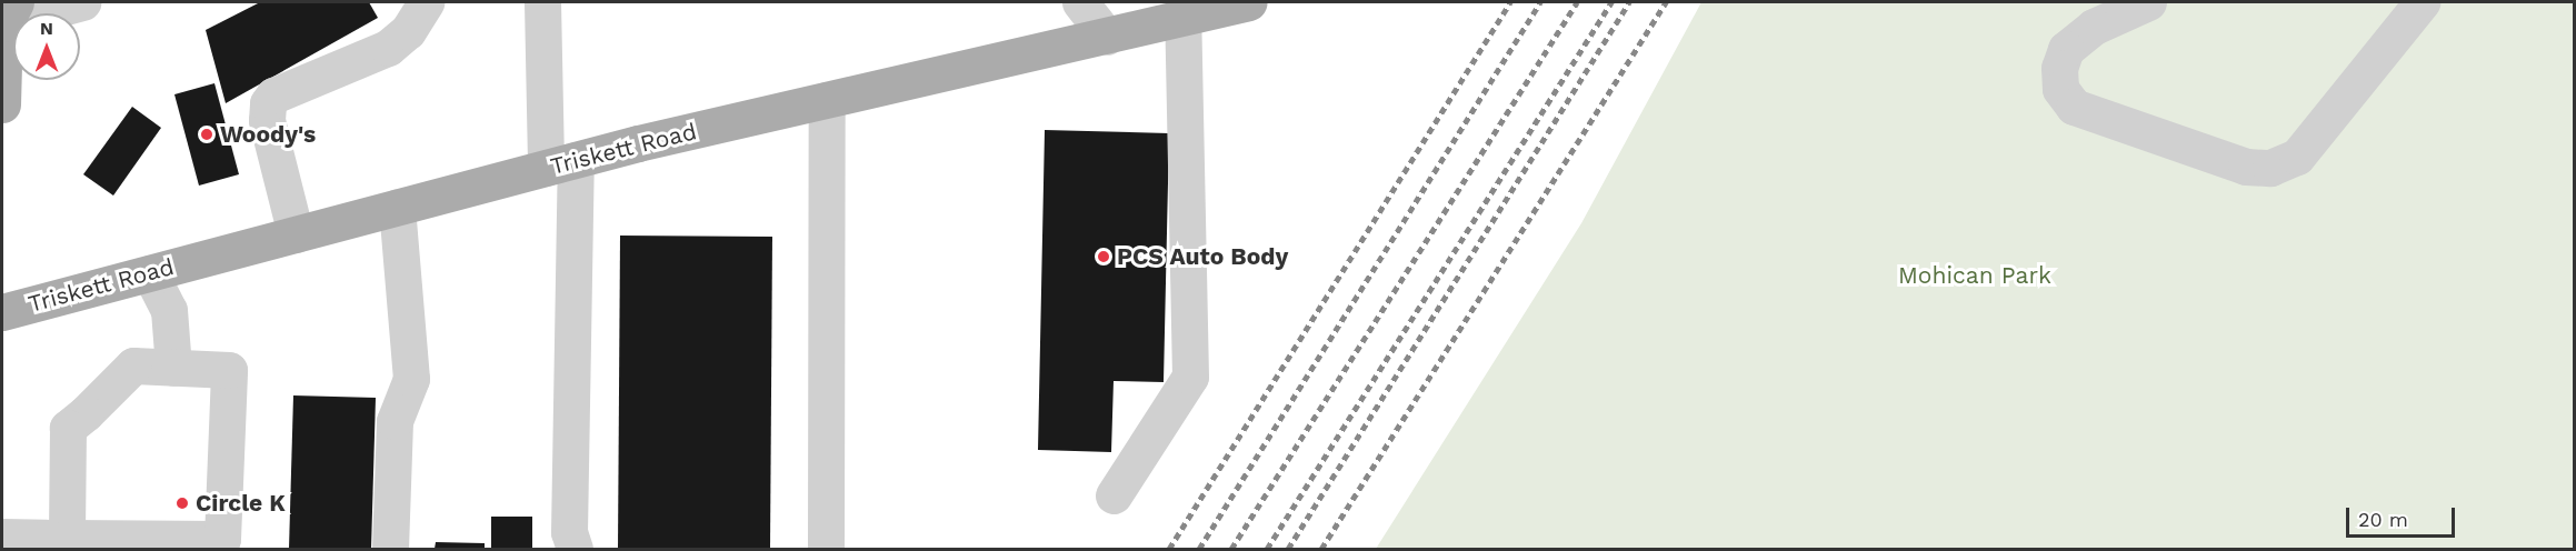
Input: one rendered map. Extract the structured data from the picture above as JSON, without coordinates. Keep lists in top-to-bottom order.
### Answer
{
  "streets": {
    "main road": ["Triskett Road"]
  },
  "parks": ["Mohican Park"],
  "places": ["Woody's", "PCS Auto Body", "Circle K"],
  "scale_bar": "20 m",
  "north": "top"
}
